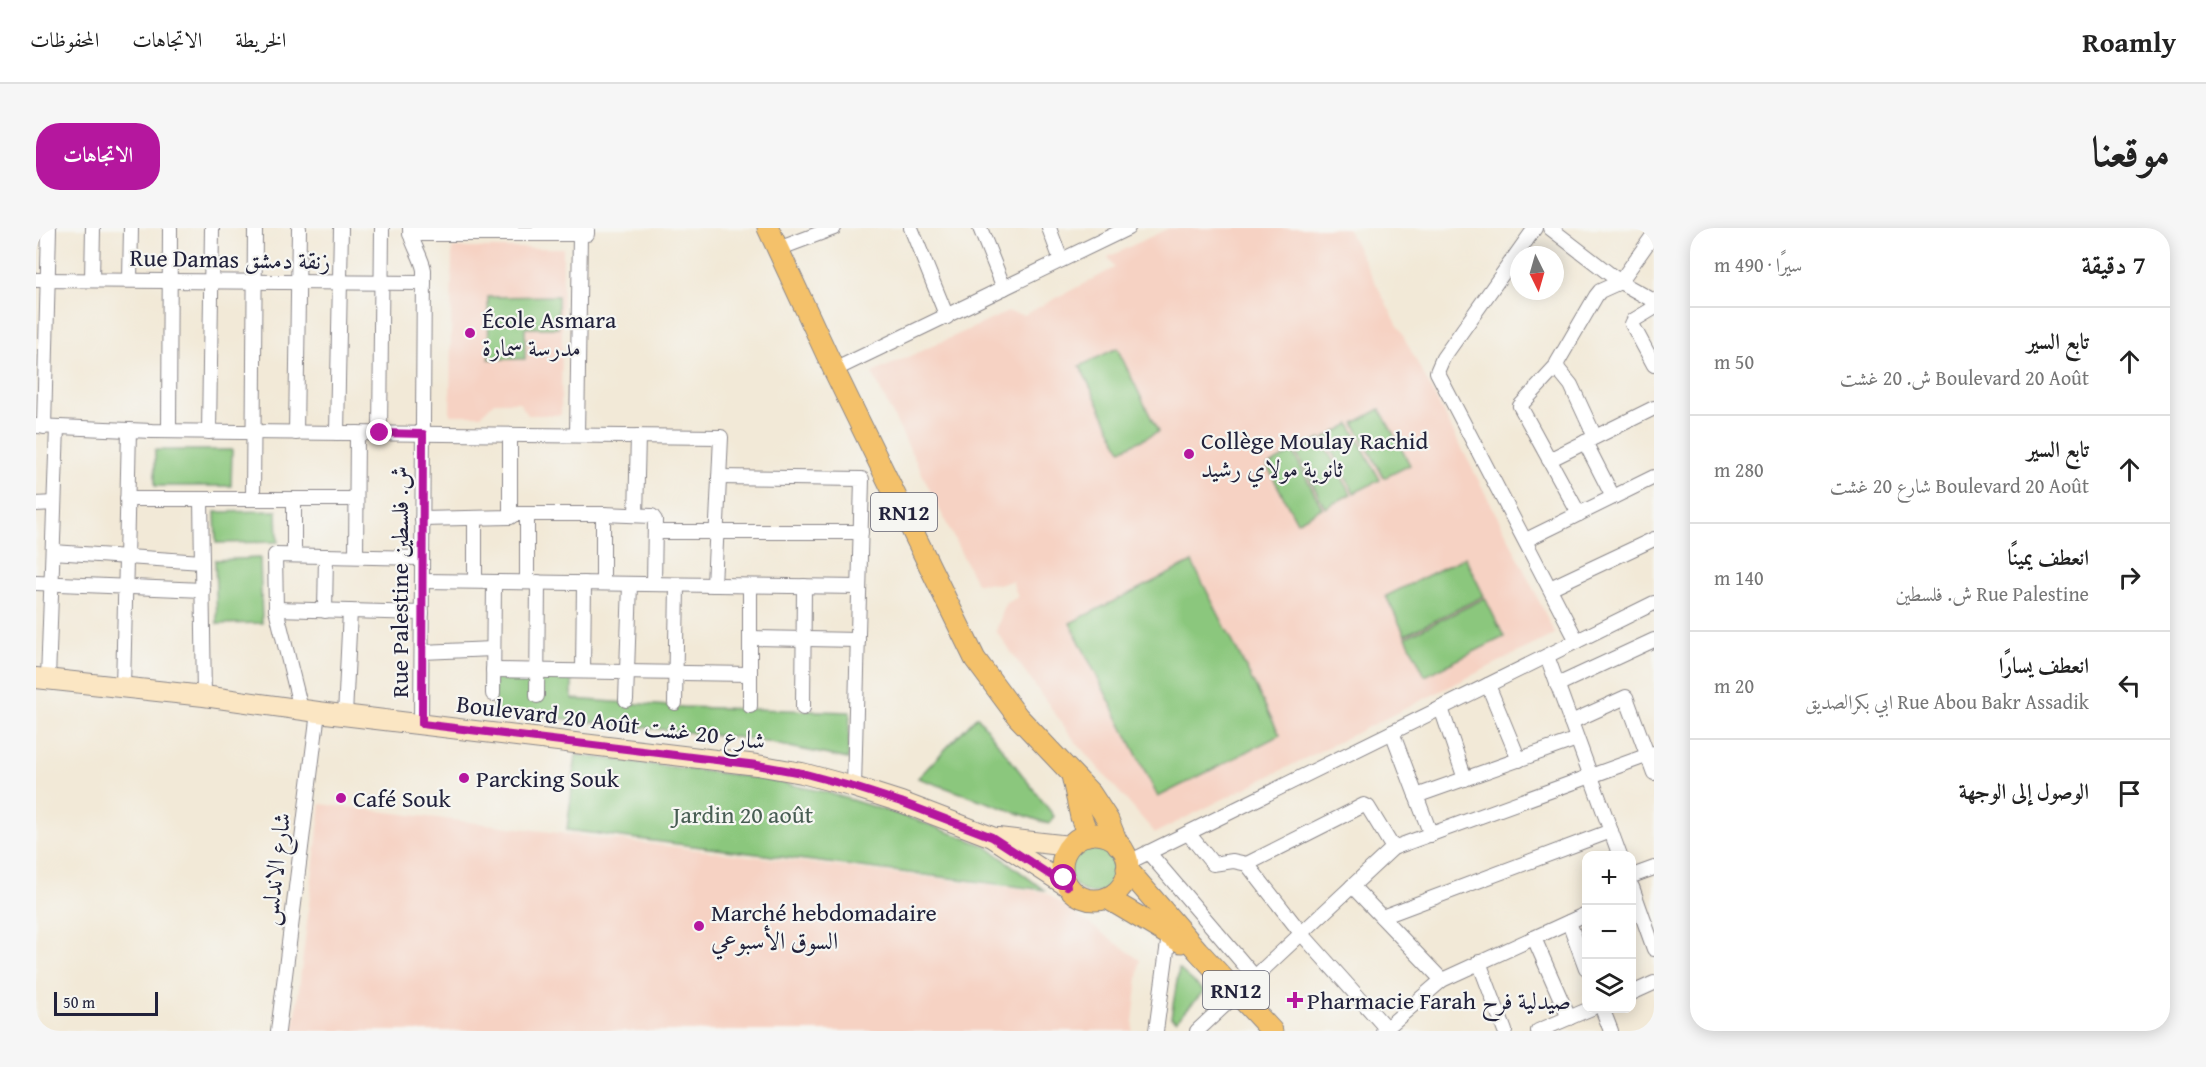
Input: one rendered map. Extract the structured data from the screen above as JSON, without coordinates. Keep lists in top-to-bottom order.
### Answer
{
  "streets": {
    "main road": ["RN12", "Boulevard 20 Août شارع 20 غشت"],
    "street": ["Rue Damas زنقة دمشق", "Rue Palestine ش. فلسطين", "شارع الاندلس"]
  },
  "crossings": [
    ["Rue Damas زنقة دمشق", "Rue Palestine ش. فلسطين"],
    ["Rue Palestine ش. فلسطين", "Boulevard 20 Août شارع 20 غشت"],
    ["Boulevard 20 Août شارع 20 غشت", "شارع الاندلس"]
  ],
  "parks": ["Jardin 20 août"],
  "places": {
    "other": [
      "École Asmara مدرسة سمارة",
      "Collège Moulay Rachid ثانوية مولاي رشيد",
      "Parcking Souk",
      "Café Souk",
      "Marché hebdomadaire السوق الأسبوعي"
    ],
    "health": ["Pharmacie Farah صيدلية فرح"]
  },
  "scale_bar": "50 m",
  "north": "bottom",
  "page": {
    "header": "Roamly",
    "nav": ["الخريطة", "الاتجاهات", "المحفوظات"],
    "title": "موقعنا",
    "buttons": "الاتجاهات",
    "heading": ["7 دقيقة", "سيرًا · 490 m"],
    "list": [
      ["تابع السير", "Boulevard 20 Août ش. 20 غشت", "50 m"],
      ["تابع السير", "Boulevard 20 Août شارع 20 غشت", "280 m"],
      ["انعطف يمينًا", "Rue Palestine ش. فلسطين", "140 m"],
      ["انعطف يسارًا", "Rue Abou Bakr Assadik ابي بكرالصديق", "20 m"],
      "الوصول إلى الوجهة"
    ],
    "map_buttons": ["+", "−"],
    "scale": "50 m"
  }
}
